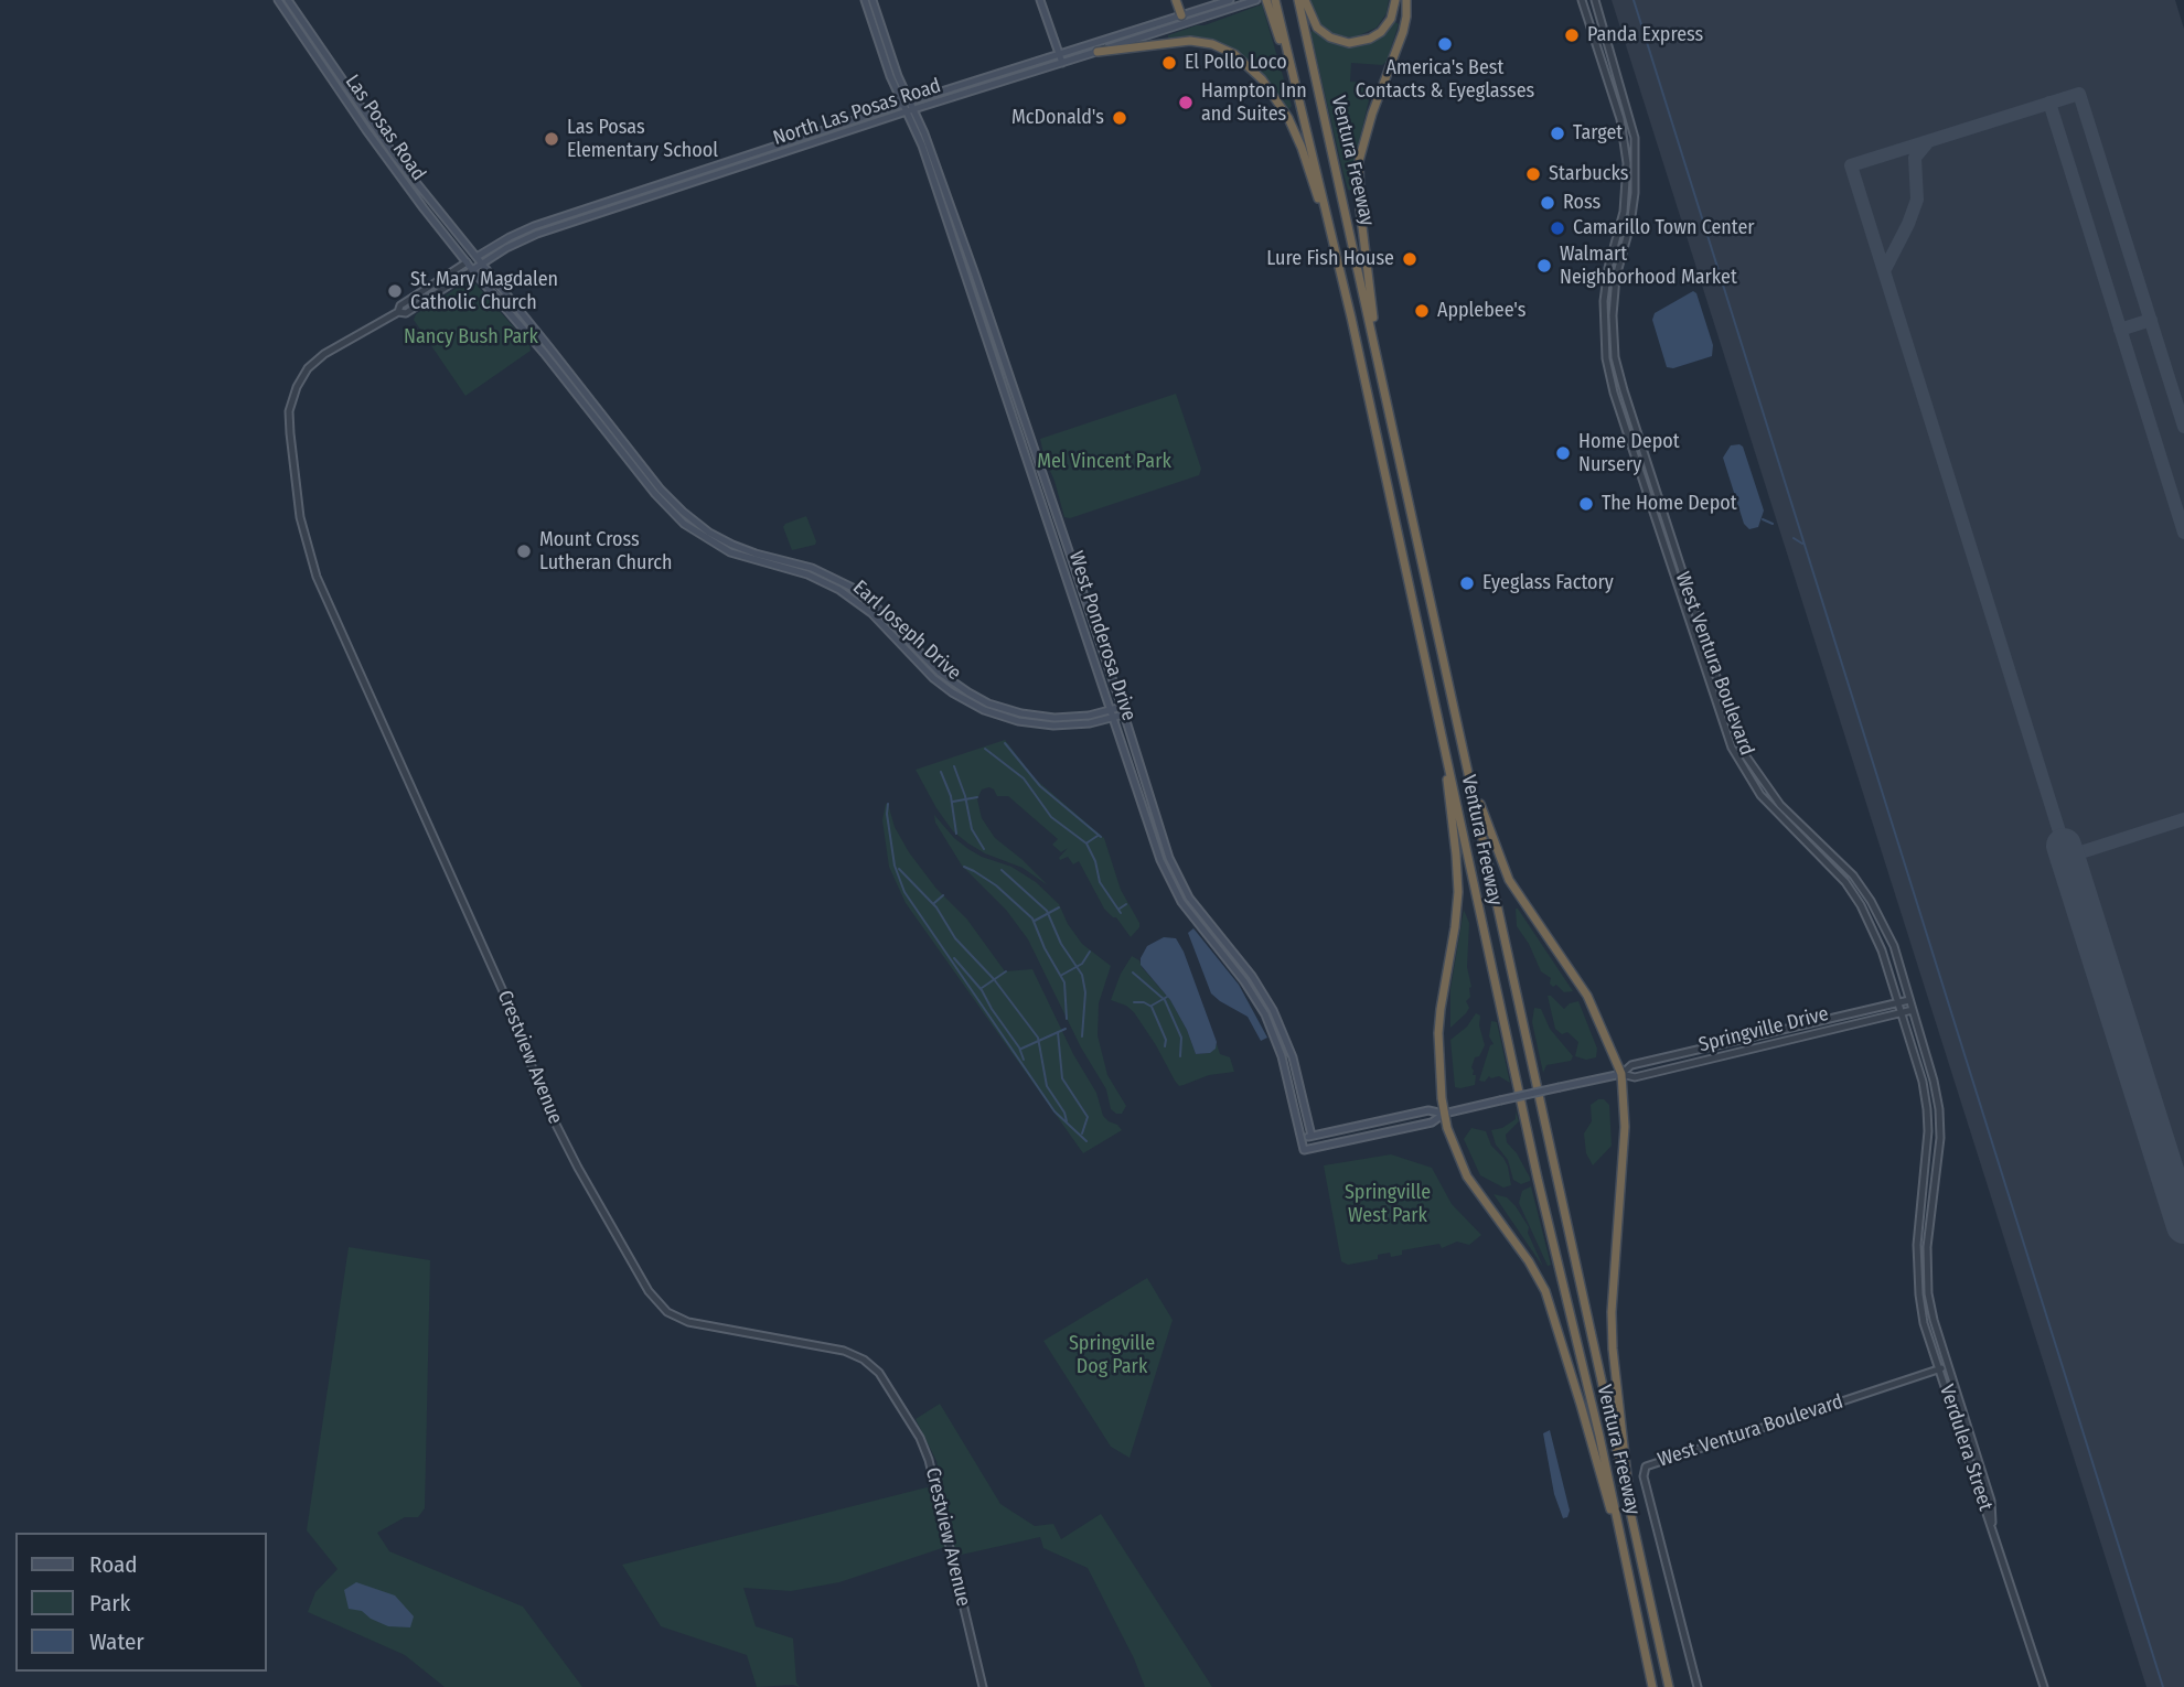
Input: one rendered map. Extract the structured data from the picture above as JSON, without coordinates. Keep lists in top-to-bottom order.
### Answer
{
  "streets": {
    "highway": ["Ventura Freeway"],
    "main road": [
      "North Las Posas Road",
      "Las Posas Road",
      "Earl Joseph Drive",
      "West Ponderosa Drive",
      "Springville Drive"
    ],
    "street": ["West Ventura Boulevard", "Crestview Avenue", "Verdulera Street"]
  },
  "crossings": [
    ["North Las Posas Road", "Las Posas Road"],
    ["North Las Posas Road", "Earl Joseph Drive"],
    ["North Las Posas Road", "West Ponderosa Drive"],
    ["North Las Posas Road", "Crestview Avenue"],
    ["Las Posas Road", "Earl Joseph Drive"],
    ["Las Posas Road", "Crestview Avenue"],
    ["Earl Joseph Drive", "West Ponderosa Drive"],
    ["Earl Joseph Drive", "Crestview Avenue"],
    ["West Ponderosa Drive", "Springville Drive"],
    ["West Ventura Boulevard", "Springville Drive"],
    ["West Ventura Boulevard", "Verdulera Street"]
  ],
  "parks": [
    "Nancy Bush Park",
    "Mel Vincent Park",
    "Springville West Park",
    "Springville Dog Park"
  ],
  "places": [
    "Panda Express",
    "America's Best Contacts & Eyeglasses",
    "El Pollo Loco",
    "Hampton Inn and Suites",
    "McDonald's",
    "Target",
    "Las Posas Elementary School",
    "Starbucks",
    "Ross",
    "Camarillo Town Center",
    "Lure Fish House",
    "Walmart Neighborhood Market",
    "St. Mary Magdalen Catholic Church",
    "Applebee's",
    "Home Depot Nursery",
    "The Home Depot",
    "Mount Cross Lutheran Church",
    "Eyeglass Factory"
  ],
  "legend": ["Road", "Park", "Water"]
}
